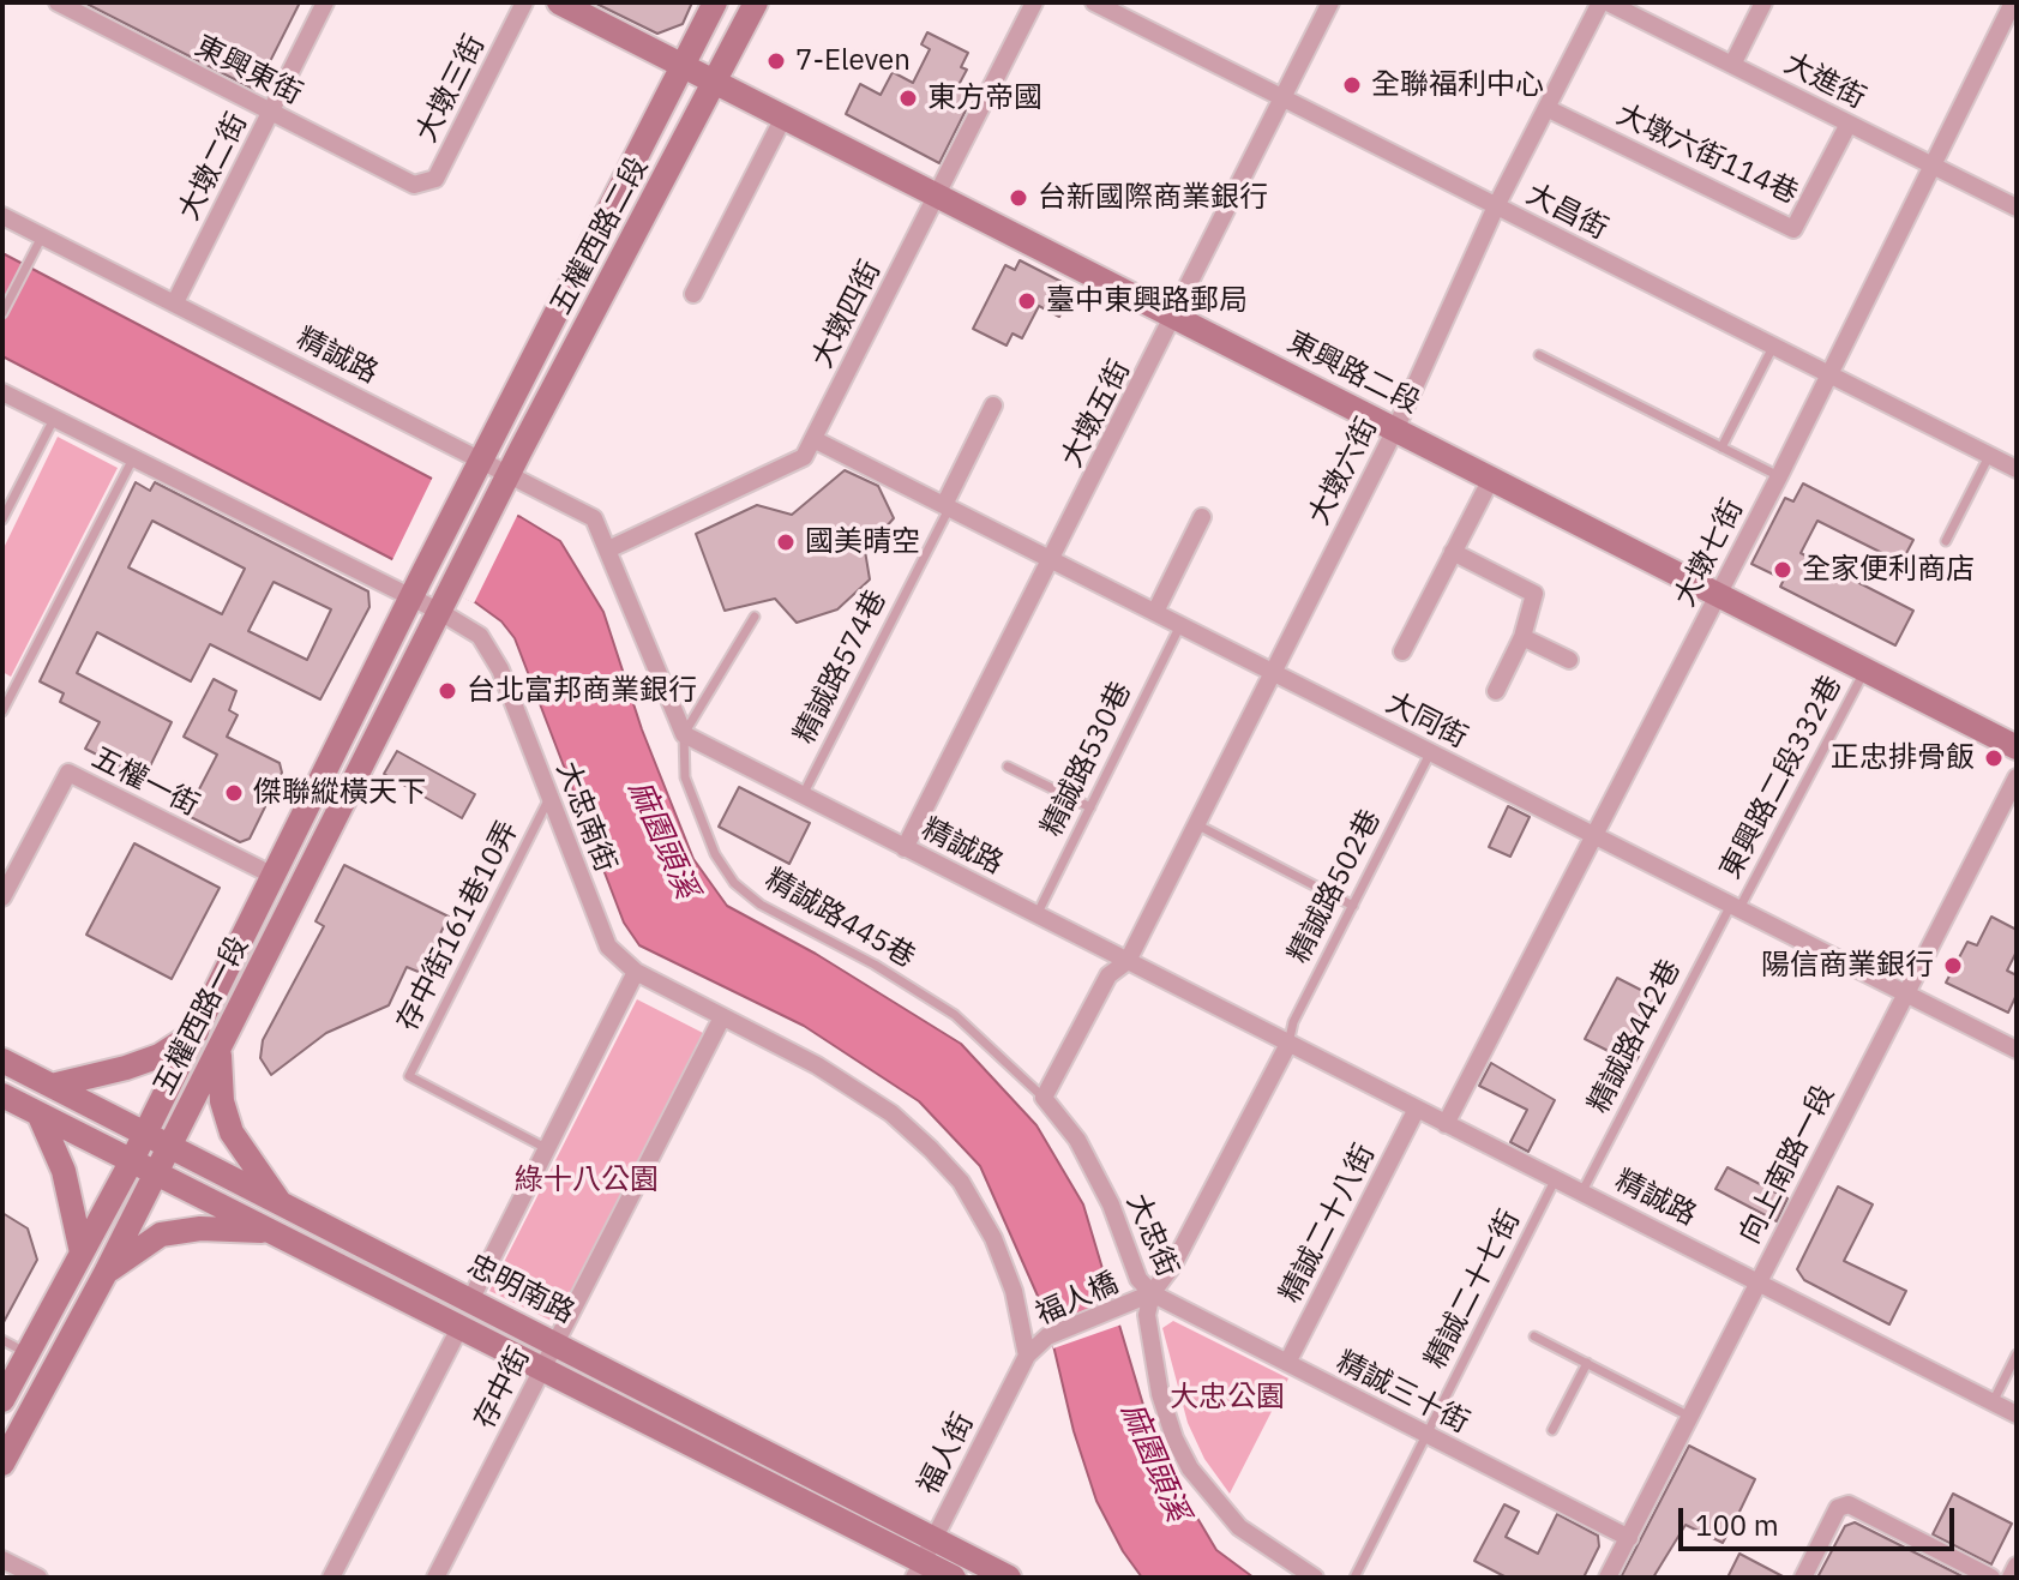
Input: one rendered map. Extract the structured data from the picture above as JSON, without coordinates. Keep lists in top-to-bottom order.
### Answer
{
  "streets": {
    "main road": [
      "五權西路二段",
      "東興路二段",
      "五權西路一段",
      "忠明南路"
    ],
    "street": [
      "東興東街",
      "大進街",
      "大墩三街",
      "大墩六街114巷",
      "大墩二街",
      "大昌街",
      "大墩四街",
      "精誠路",
      "大墩五街",
      "大墩六街",
      "大墩七街",
      "大同街",
      "五權一街",
      "大忠南街",
      "向上南路一段",
      "精誠二十八街",
      "大忠街",
      "福人橋",
      "存中街",
      "精誠三十街",
      "福人街"
    ],
    "lane": [
      "精誠路574巷",
      "精誠路530巷",
      "東興路二段332巷",
      "精誠路502巷",
      "精誠路445巷",
      "存中街161巷10弄",
      "精誠路442巷",
      "精誠二十七街"
    ]
  },
  "crossings": [
    ["東興東街", "大墩三街"],
    ["東興東街", "大墩二街"],
    ["大進街", "大墩六街114巷"],
    ["大進街", "大墩七街"],
    ["大墩六街114巷", "大墩六街"],
    ["大墩二街", "精誠路"],
    ["大昌街", "大墩五街"],
    ["大昌街", "大墩六街"],
    ["大昌街", "大墩七街"],
    ["五權西路二段", "精誠路"],
    ["五權西路二段", "東興路二段"],
    ["五權西路二段", "大忠南街"],
    ["五權西路二段", "五權西路一段"],
    ["大墩四街", "精誠路"],
    ["大墩四街", "東興路二段"],
    ["大墩四街", "大同街"],
    ["精誠路", "大墩五街"],
    ["精誠路", "大墩六街"],
    ["精誠路", "大墩七街"],
    ["精誠路", "精誠路574巷"],
    ["精誠路", "精誠路530巷"],
    ["精誠路", "精誠路502巷"],
    ["精誠路", "精誠路445巷"],
    ["精誠路", "精誠路442巷"],
    ["精誠路", "向上南路一段"],
    ["精誠路", "精誠二十八街"],
    ["精誠路", "精誠二十七街"],
    ["東興路二段", "大墩五街"],
    ["東興路二段", "大墩六街"],
    ["東興路二段", "大墩七街"],
    ["東興路二段", "東興路二段332巷"],
    ["大墩五街", "大同街"],
    ["大墩六街", "大同街"],
    ["大墩六街", "精誠路445巷"],
    ["大墩六街", "大忠街"],
    ["大墩七街", "大同街"],
    ["精誠路574巷", "大同街"],
    ["大同街", "精誠路530巷"],
    ["大同街", "東興路二段332巷"],
    ["大同街", "精誠路502巷"],
    ["大同街", "精誠路442巷"],
    ["大同街", "向上南路一段"],
    ["東興路二段332巷", "精誠路442巷"],
    ["五權一街", "五權西路一段"],
    ["大忠南街", "存中街161巷10弄"],
    ["大忠南街", "五權西路一段"],
    ["大忠南街", "福人橋"],
    ["大忠南街", "存中街"],
    ["大忠南街", "福人街"],
    ["精誠路445巷", "大忠街"],
    ["五權西路一段", "忠明南路"],
    ["向上南路一段", "精誠三十街"],
    ["精誠二十八街", "精誠三十街"],
    ["大忠街", "福人橋"],
    ["大忠街", "精誠三十街"],
    ["忠明南路", "存中街"],
    ["忠明南路", "福人街"],
    ["精誠二十七街", "精誠三十街"],
    ["福人橋", "精誠三十街"],
    ["福人橋", "福人街"]
  ],
  "water": ["麻園頭溪"],
  "parks": ["綠十八公園", "大忠公園"],
  "places": [
    "7-Eleven",
    "全聯福利中心",
    "東方帝國",
    "台新國際商業銀行",
    "臺中東興路郵局",
    "國美晴空",
    "全家便利商店",
    "台北富邦商業銀行",
    "正忠排骨飯",
    "傑聯縱橫天下",
    "陽信商業銀行"
  ],
  "scale_bar": "100 m"
}
